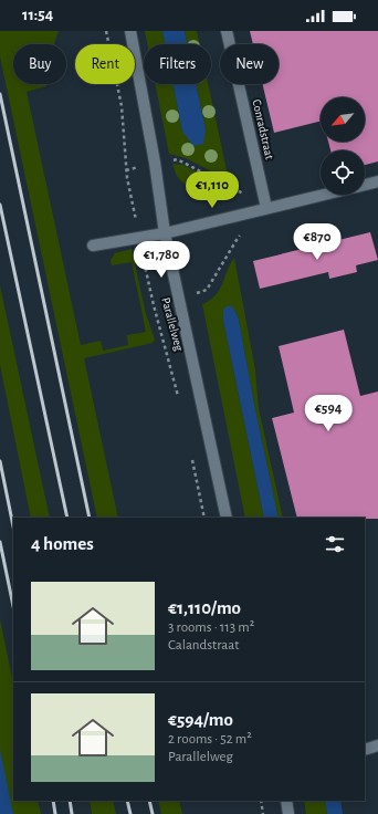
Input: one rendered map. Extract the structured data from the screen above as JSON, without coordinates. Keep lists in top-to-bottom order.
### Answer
{
  "streets": {
    "main road": ["Conradstraat", "Parallelweg"]
  },
  "north": "bottom left",
  "page": {
    "status": "11:54",
    "chip": [
      "Buy",
      "Rent",
      "Filters",
      "New"
    ],
    "price": [
      "€1,110",
      "€870",
      "€1,780",
      "€594"
    ],
    "heading": "4 homes",
    "list": [
      {
        "name": "€1,110/mo",
        "note": "3 rooms · 113 m² · Calandstraat"
      },
      {
        "name": "€594/mo",
        "note": "2 rooms · 52 m² · Parallelweg"
      }
    ]
  }
}
